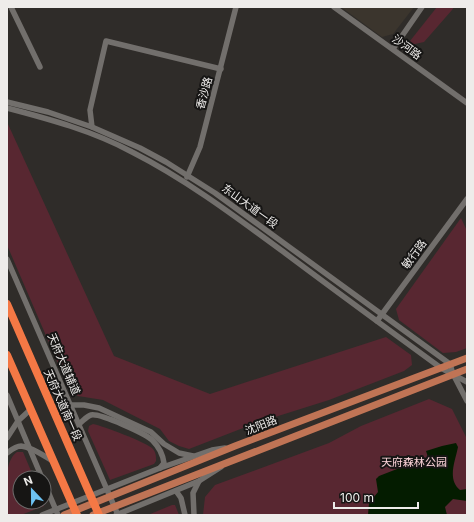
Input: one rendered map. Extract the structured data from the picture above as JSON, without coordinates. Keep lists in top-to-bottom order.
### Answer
{
  "streets": {
    "highway": ["天府大道南一段"],
    "main road": ["沈阳路"],
    "street": [
      "沙河路",
      "香沙路",
      "东山大道一段",
      "敏行路",
      "天府大道辅道"
    ]
  },
  "crossings": [
    ["香沙路", "东山大道一段"],
    ["东山大道一段", "敏行路"],
    ["东山大道一段", "沈阳路"]
  ],
  "parks": ["天府森林公园"],
  "scale_bar": "100 m",
  "north": "top"
}
